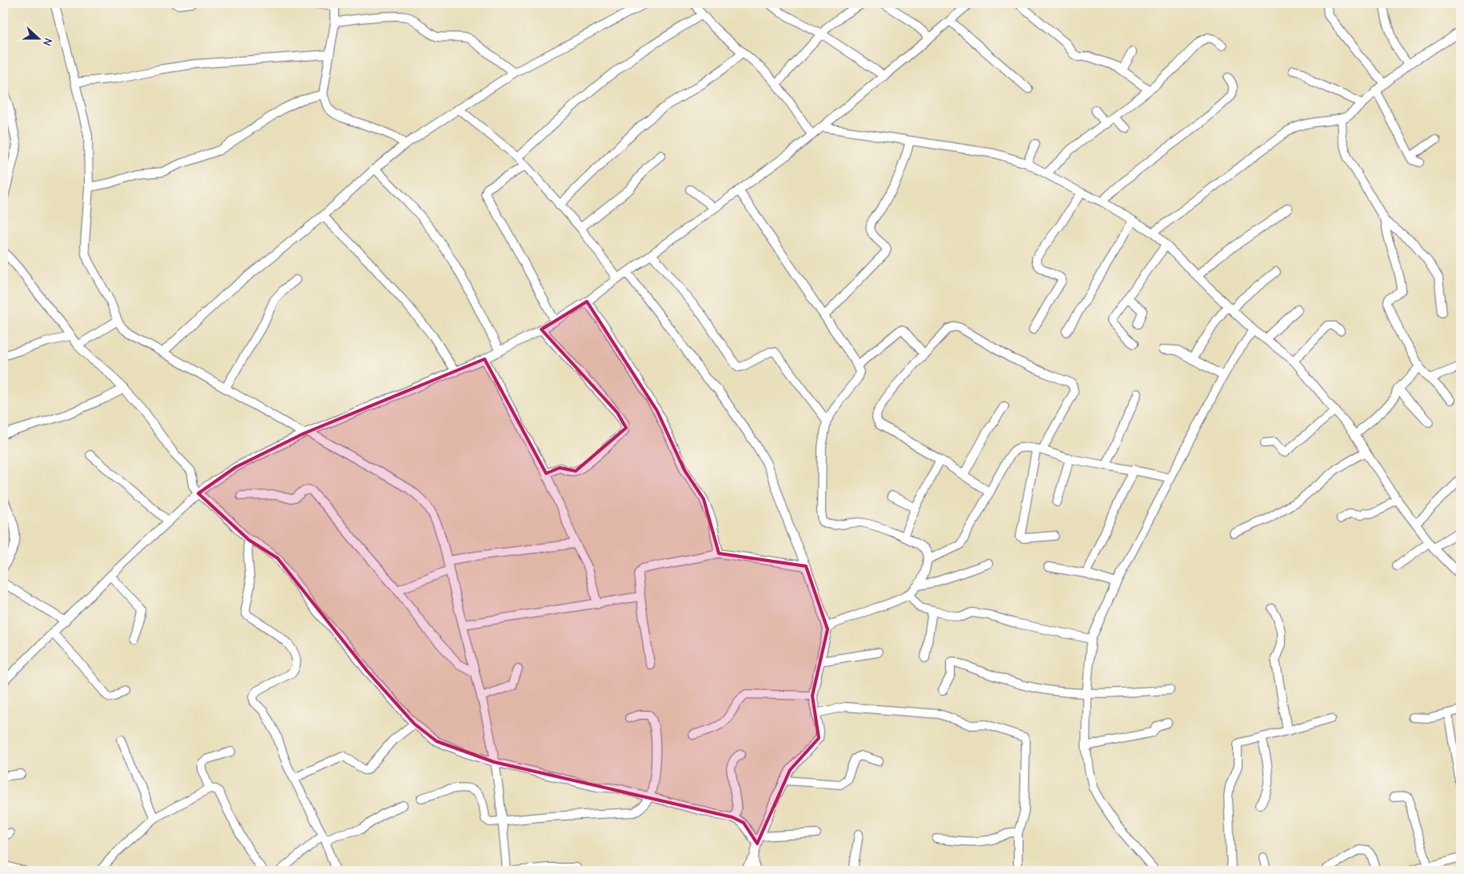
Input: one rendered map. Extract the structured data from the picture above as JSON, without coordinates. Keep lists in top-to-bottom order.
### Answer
{
  "north": "right"
}
